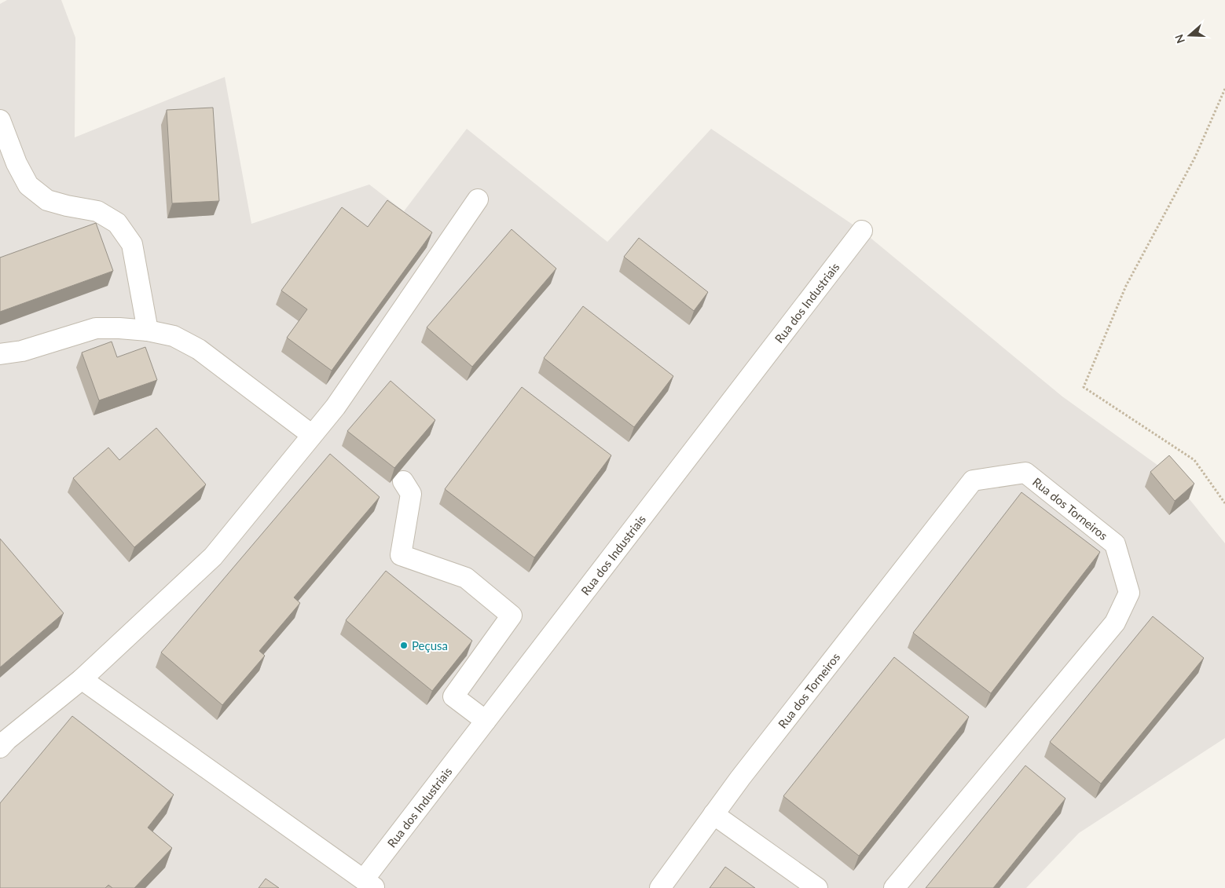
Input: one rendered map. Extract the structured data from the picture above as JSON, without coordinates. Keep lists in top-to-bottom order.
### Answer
{
  "streets": {
    "street": ["Rua dos Industriais", "Rua dos Torneiros"]
  },
  "places": ["Peçusa"],
  "north": "left"
}
